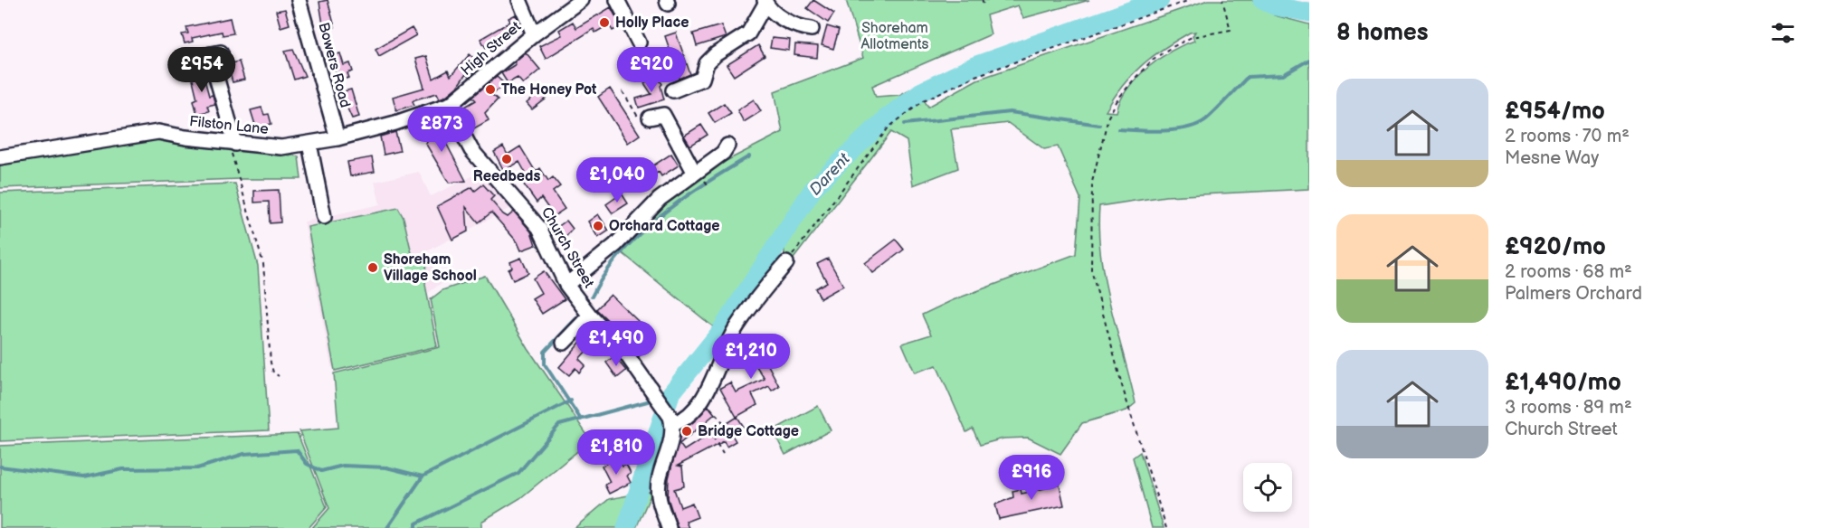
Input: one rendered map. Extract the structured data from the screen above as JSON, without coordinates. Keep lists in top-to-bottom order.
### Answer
{
  "streets": {
    "street": [
      "High Street",
      "Bowers Road",
      "Filston Lane",
      "Church Street"
    ]
  },
  "crossings": [
    ["High Street", "Filston Lane"],
    ["High Street", "Church Street"],
    ["Bowers Road", "Filston Lane"],
    ["Filston Lane", "Church Street"]
  ],
  "water": ["Darent"],
  "parks": ["Shoreham Allotments"],
  "places": [
    "Holly Place",
    "The Honey Pot",
    "Reedbeds",
    "Orchard Cottage",
    "Shoreham Village School",
    "Bridge Cottage"
  ],
  "page": {
    "heading": "8 homes",
    "price": [
      "£954",
      "£920",
      "£873",
      "£1,040",
      "£1,490",
      "£1,210",
      "£1,810",
      "£916"
    ],
    "list": [
      {
        "name": "£954/mo",
        "note": "2 rooms · 70 m² · Mesne Way"
      },
      {
        "name": "£920/mo",
        "note": "2 rooms · 68 m² · Palmers Orchard"
      },
      {
        "name": "£1,490/mo",
        "note": "3 rooms · 89 m² · Church Street"
      }
    ]
  }
}
